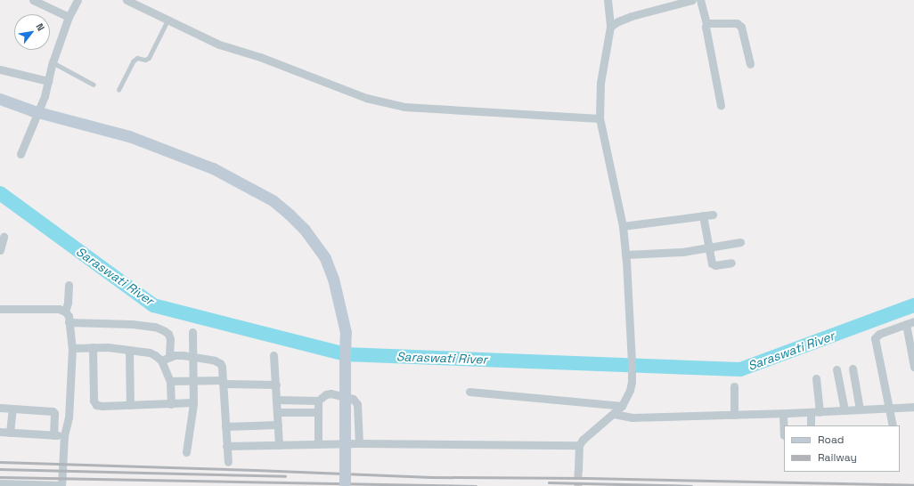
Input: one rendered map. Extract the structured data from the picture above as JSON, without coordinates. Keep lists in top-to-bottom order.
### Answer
{
  "water": ["Saraswati River"],
  "legend": ["Road", "Railway"],
  "north": "top right"
}
